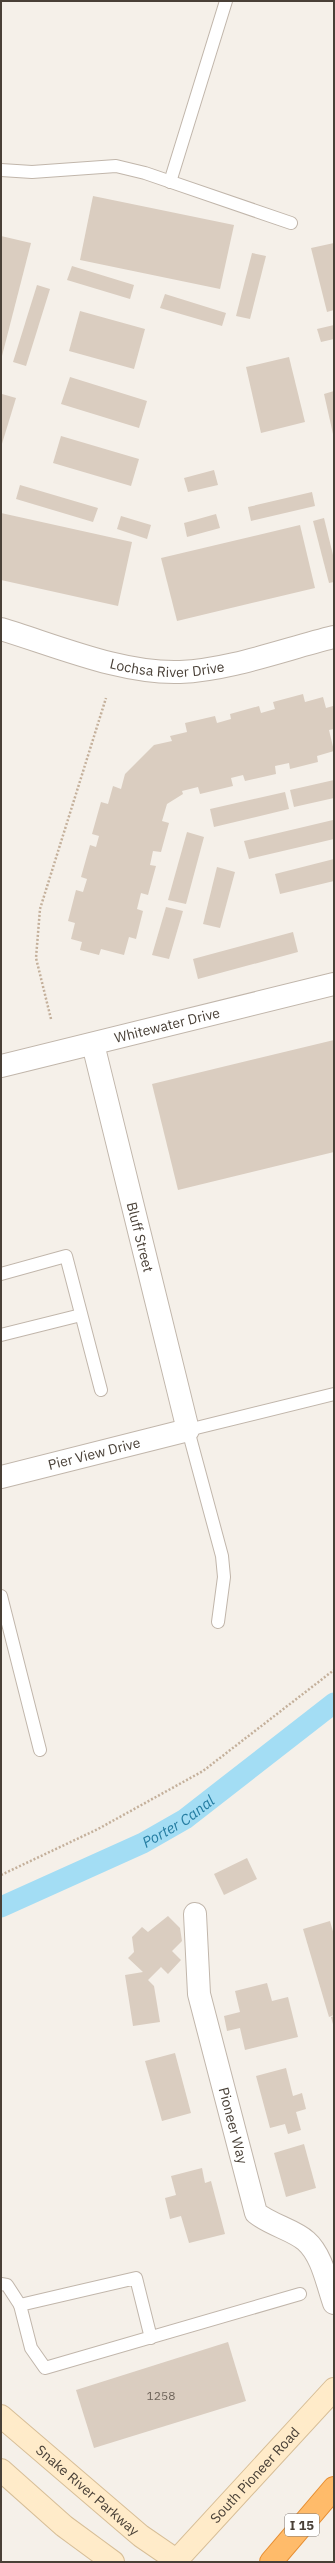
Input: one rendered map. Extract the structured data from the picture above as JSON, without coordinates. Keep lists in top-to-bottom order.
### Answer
{
  "streets": {
    "highway": ["I 15"],
    "street": [
      "Lochsa River Drive",
      "Whitewater Drive",
      "Bluff Street",
      "Pier View Drive",
      "Pioneer Way",
      "South Pioneer Road",
      "Snake River Parkway"
    ]
  },
  "crossings": [
    ["Whitewater Drive", "Bluff Street"],
    ["Bluff Street", "Pier View Drive"],
    ["South Pioneer Road", "Snake River Parkway"]
  ],
  "water": ["Porter Canal"],
  "house_numbers": ["1258"]
}
